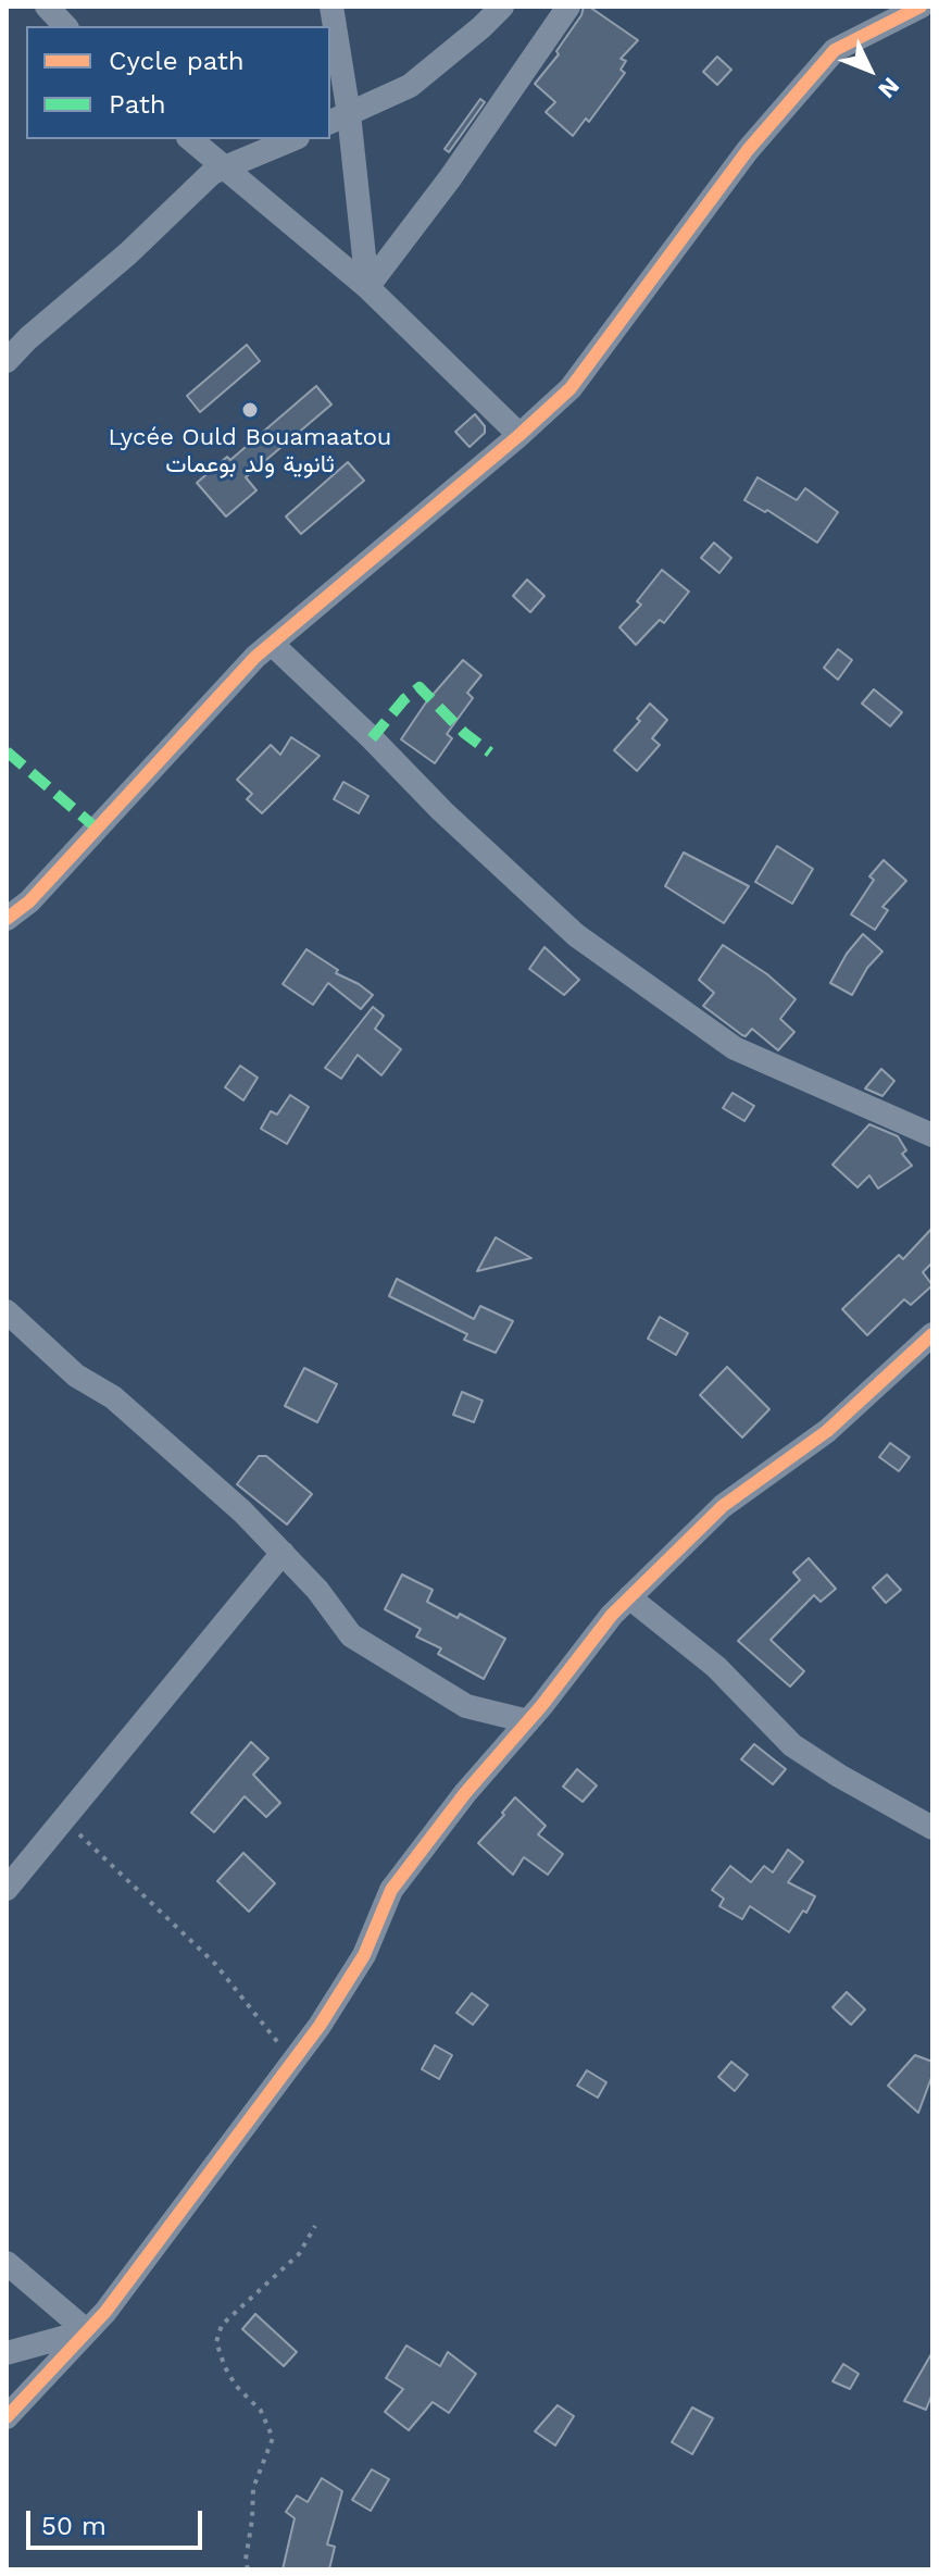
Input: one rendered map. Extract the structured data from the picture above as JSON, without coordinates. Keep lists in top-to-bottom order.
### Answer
{
  "places": ["Lycée Ould Bouamaatou ثانوية ولد بوعمات"],
  "legend": ["Cycle path", "Path"],
  "scale_bar": "50 m",
  "north": "bottom right"
}
